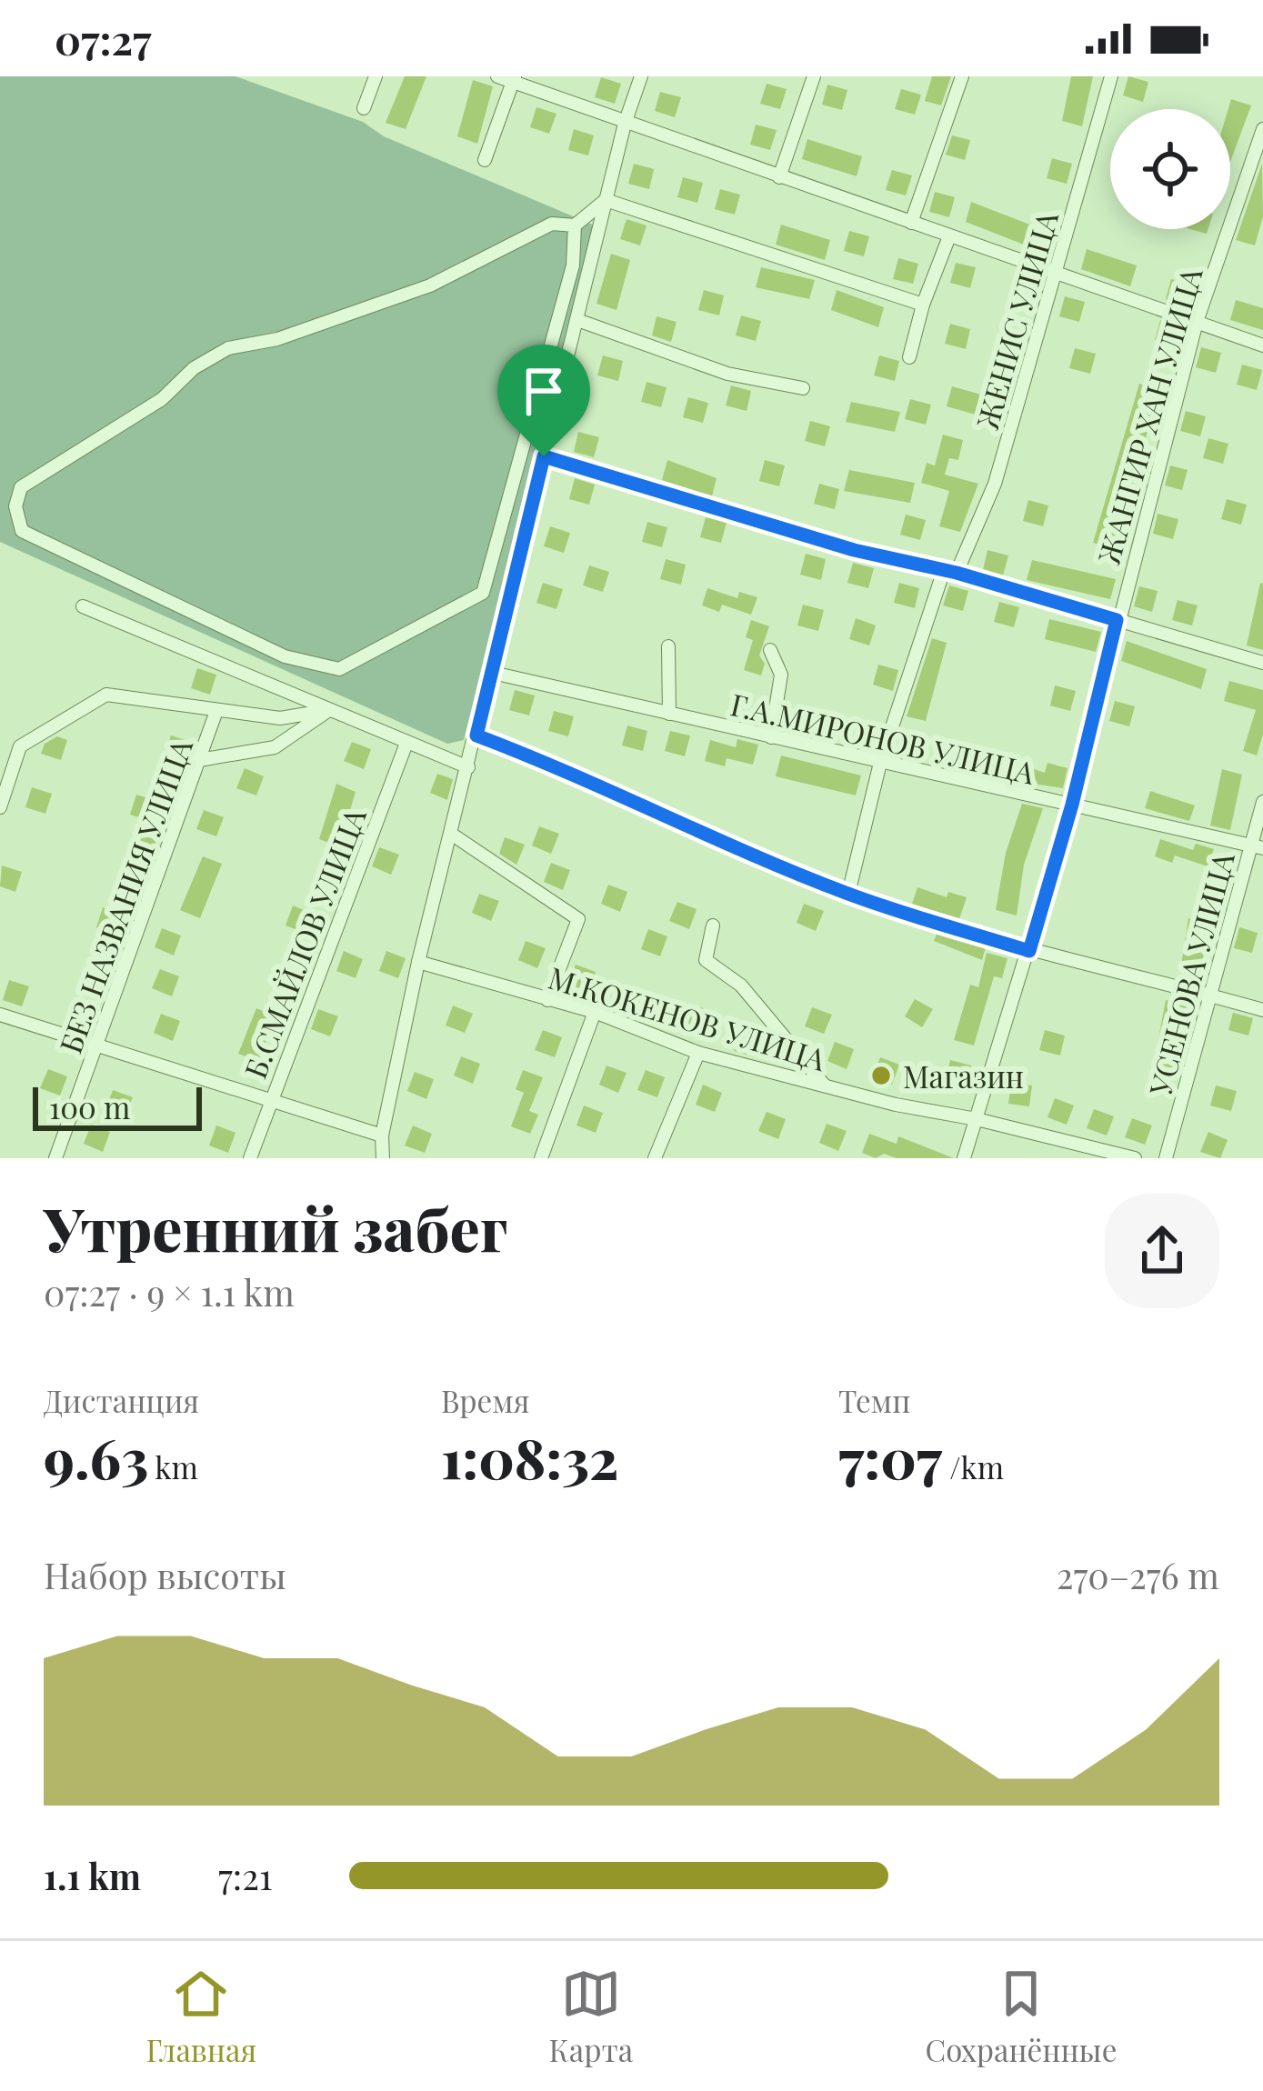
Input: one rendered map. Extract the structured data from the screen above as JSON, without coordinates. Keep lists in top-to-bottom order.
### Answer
{
  "streets": {
    "street": [
      "ЖЕНИС УЛИЦА",
      "ЖАНГИР ХАН УЛИЦА",
      "Г.А.МИРОНОВ УЛИЦА",
      "БЕЗ НАЗВАНИЯ УЛИЦА",
      "Б.СМАЙЛОВ УЛИЦА",
      "УСЕНОВА УЛИЦА",
      "М.КОКЕНОВ УЛИЦА"
    ]
  },
  "crossings": [
    ["ЖЕНИС УЛИЦА", "Г.А.МИРОНОВ УЛИЦА"],
    ["ЖАНГИР ХАН УЛИЦА", "Г.А.МИРОНОВ УЛИЦА"],
    ["ЖАНГИР ХАН УЛИЦА", "М.КОКЕНОВ УЛИЦА"],
    ["Г.А.МИРОНОВ УЛИЦА", "УСЕНОВА УЛИЦА"]
  ],
  "places": ["Магазин"],
  "scale_bar": "100 m",
  "page": {
    "status": "07:27",
    "scale": "100 m",
    "heading": ["Утренний забег", "07:27 · 9 × 1.1 km"],
    "stats": [
      ["Дистанция", "9.63 km"],
      ["Время", "1:08:32"],
      ["Темп", "7:07 /km"]
    ],
    "chart": ["Набор высоты", "270–276 m"],
    "list": [
      {
        "name": "1.1 km",
        "note": "7:21"
      }
    ],
    "tabs": ["Главная", "Карта", "Сохранённые"]
  }
}
